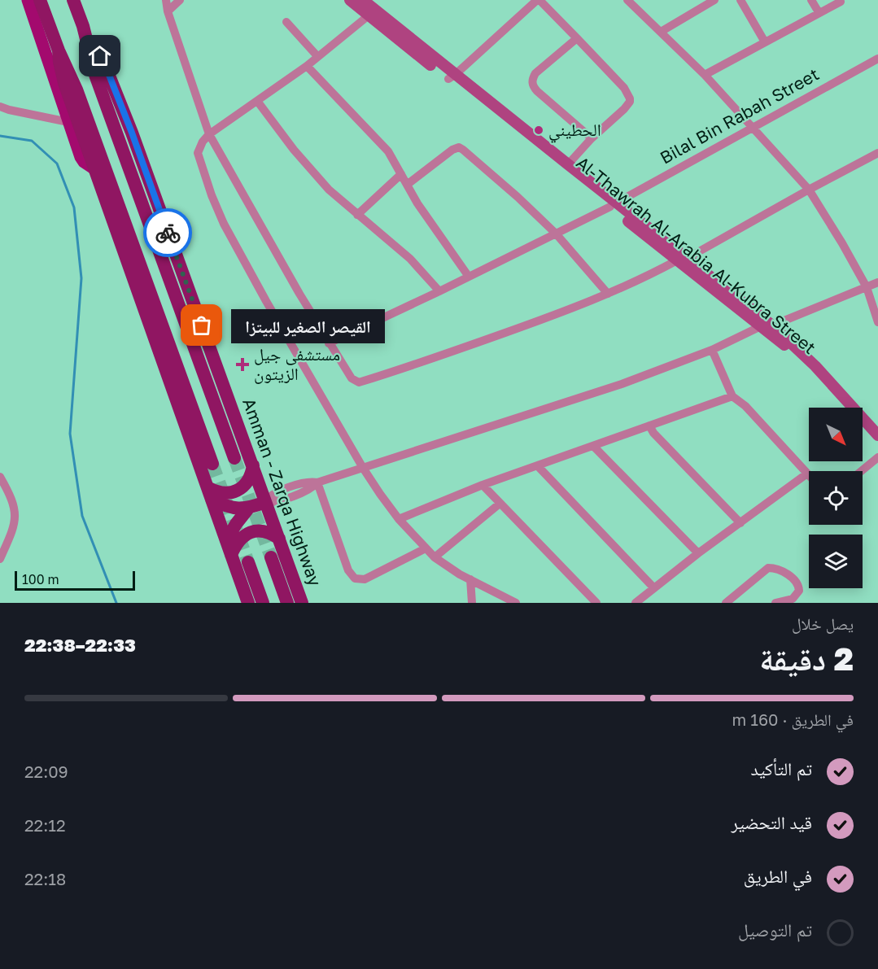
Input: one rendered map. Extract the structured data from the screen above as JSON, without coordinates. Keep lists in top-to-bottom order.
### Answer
{
  "streets": {
    "highway": ["Amman - Zarqa Highway"],
    "main road": ["Al-Thawrah Al-Arabia Al-Kubra Street"],
    "street": ["Bilal Bin Rabah Street"]
  },
  "crossings": [
    ["Bilal Bin Rabah Street", "Al-Thawrah Al-Arabia Al-Kubra Street"]
  ],
  "places": {
    "other": ["الحطيني", "القيصر الصغير للبيتزا"],
    "health": ["مستشفى جيل الزيتون"]
  },
  "scale_bar": "100 m",
  "north": "bottom right",
  "page": {
    "bubble": "القيصر الصغير للبيتزا",
    "scale": "100 m",
    "heading": ["2 دقيقة", "يصل خلال", "22:33–22:38"],
    "bar": "في الطريق · 160 m",
    "list": [
      ["تم التأكيد", "22:09"],
      ["قيد التحضير", "22:12"],
      ["في الطريق", "22:18"],
      "تم التوصيل"
    ]
  }
}
